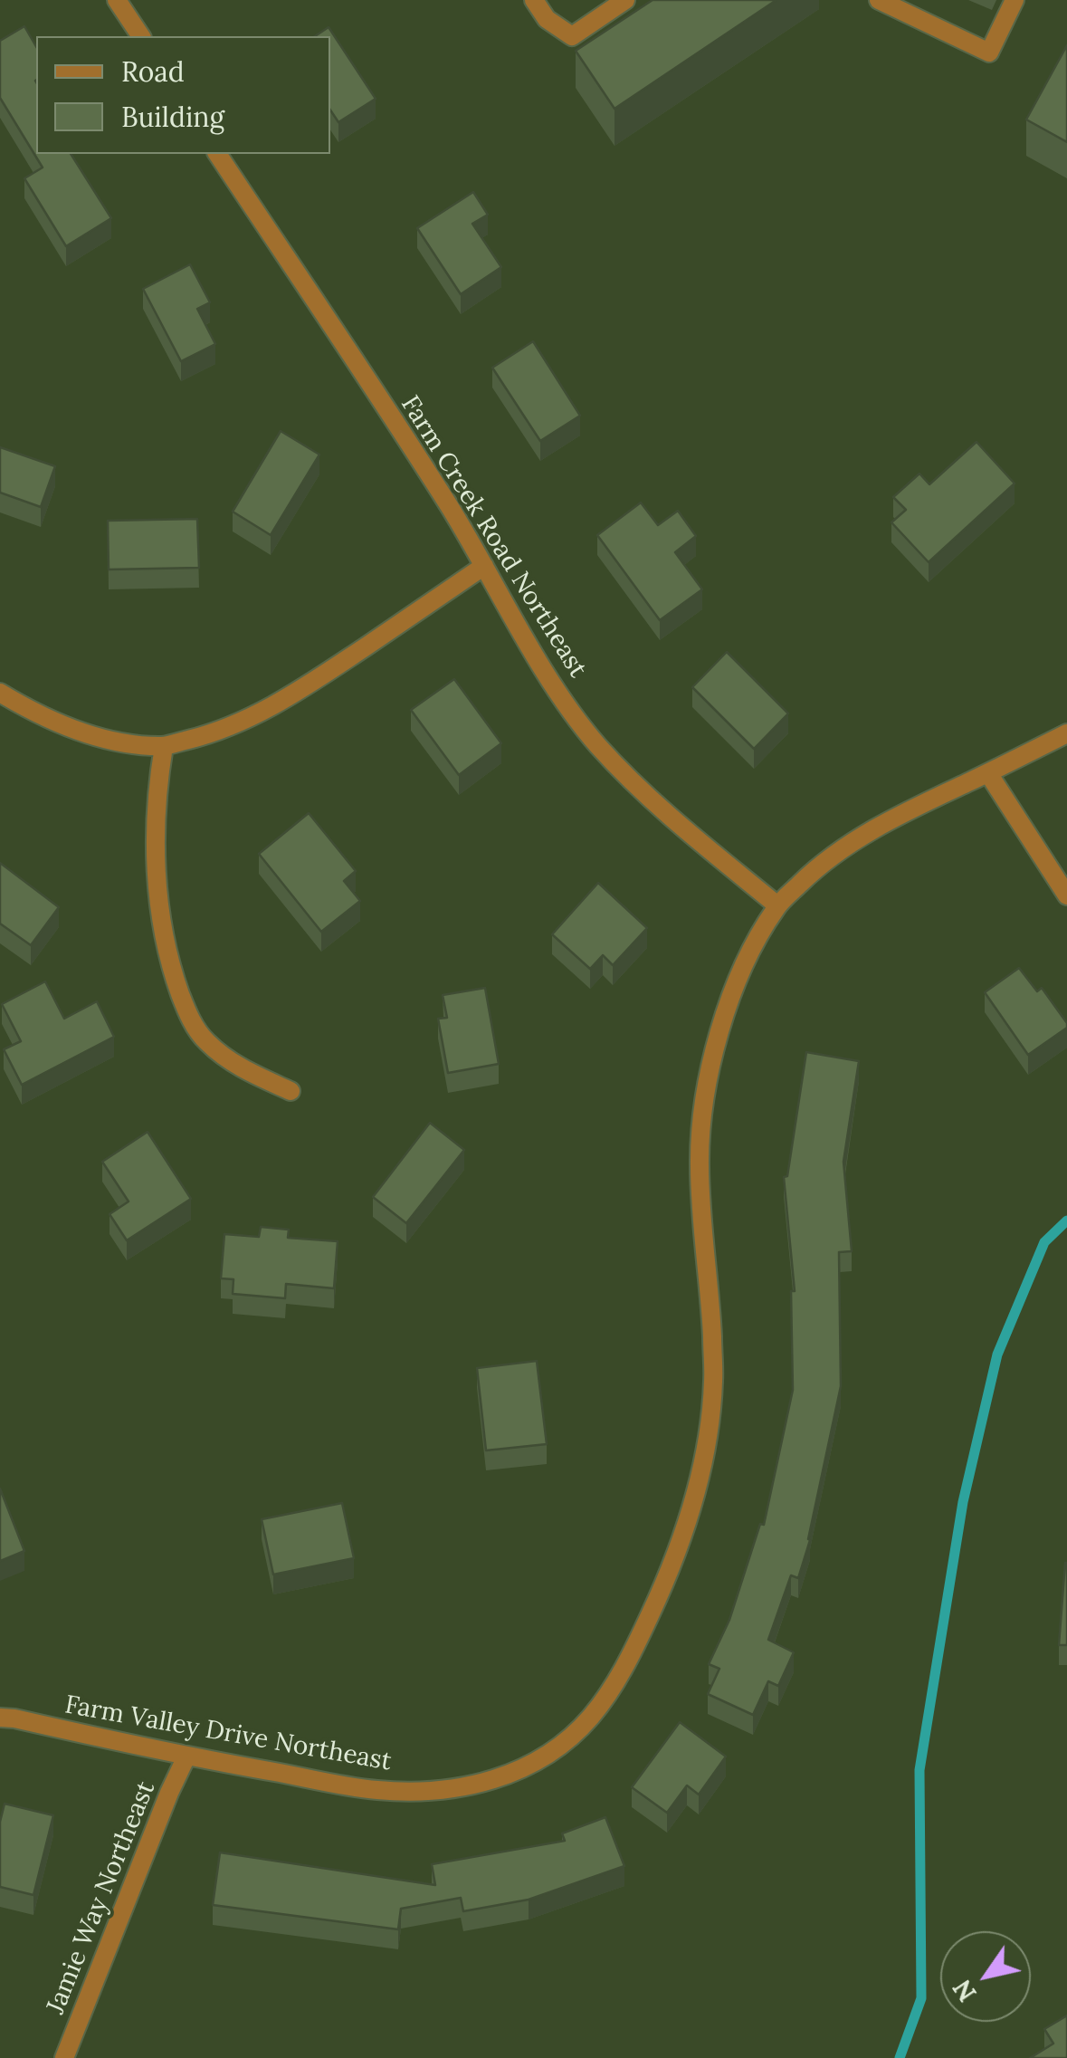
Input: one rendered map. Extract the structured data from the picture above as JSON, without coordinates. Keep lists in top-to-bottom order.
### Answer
{
  "streets": {
    "street": ["Farm Creek Road Northeast", "Farm Valley Drive Northeast", "Jamie Way Northeast"]
  },
  "crossings": [
    ["Farm Creek Road Northeast", "Farm Valley Drive Northeast"],
    ["Farm Valley Drive Northeast", "Jamie Way Northeast"]
  ],
  "legend": ["Road", "Building"],
  "north": "bottom left"
}
